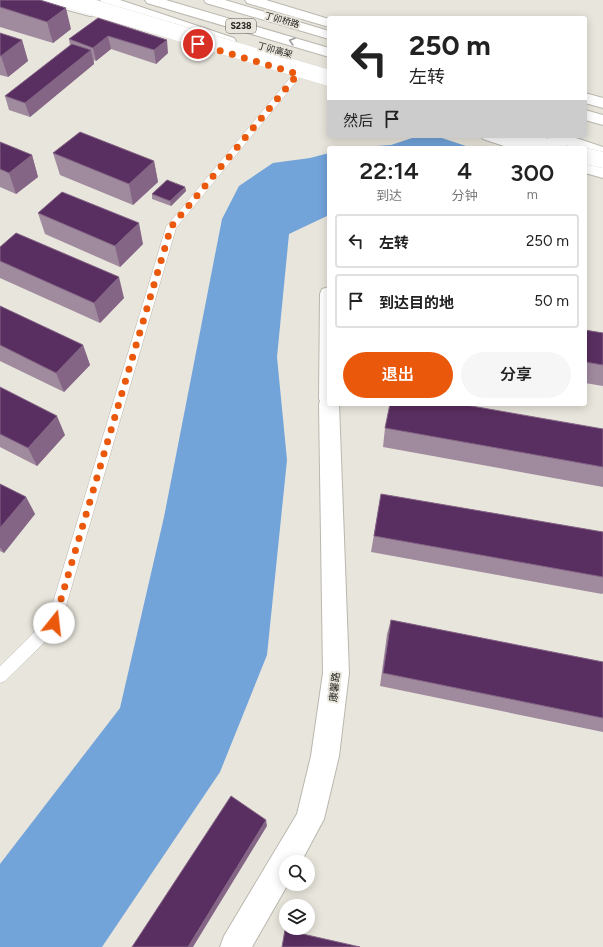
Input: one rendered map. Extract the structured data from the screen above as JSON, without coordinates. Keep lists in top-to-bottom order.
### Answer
{
  "streets": {
    "main road": [
      "丁卯桥路",
      "S238",
      "丁卯高架",
      "康馨路"
    ]
  },
  "crossings": [
    ["S238", "丁卯高架"]
  ],
  "page": {
    "turn": ["250 m", "左转"],
    "then": "然后",
    "eta": [
      "22:14",
      "到达",
      "4",
      "分钟",
      "300",
      "m"
    ],
    "list": [
      {
        "name": "左转",
        "value": "250 m"
      },
      {
        "name": "到达目的地",
        "value": "50 m"
      }
    ],
    "buttons": ["退出", "分享"]
  }
}
